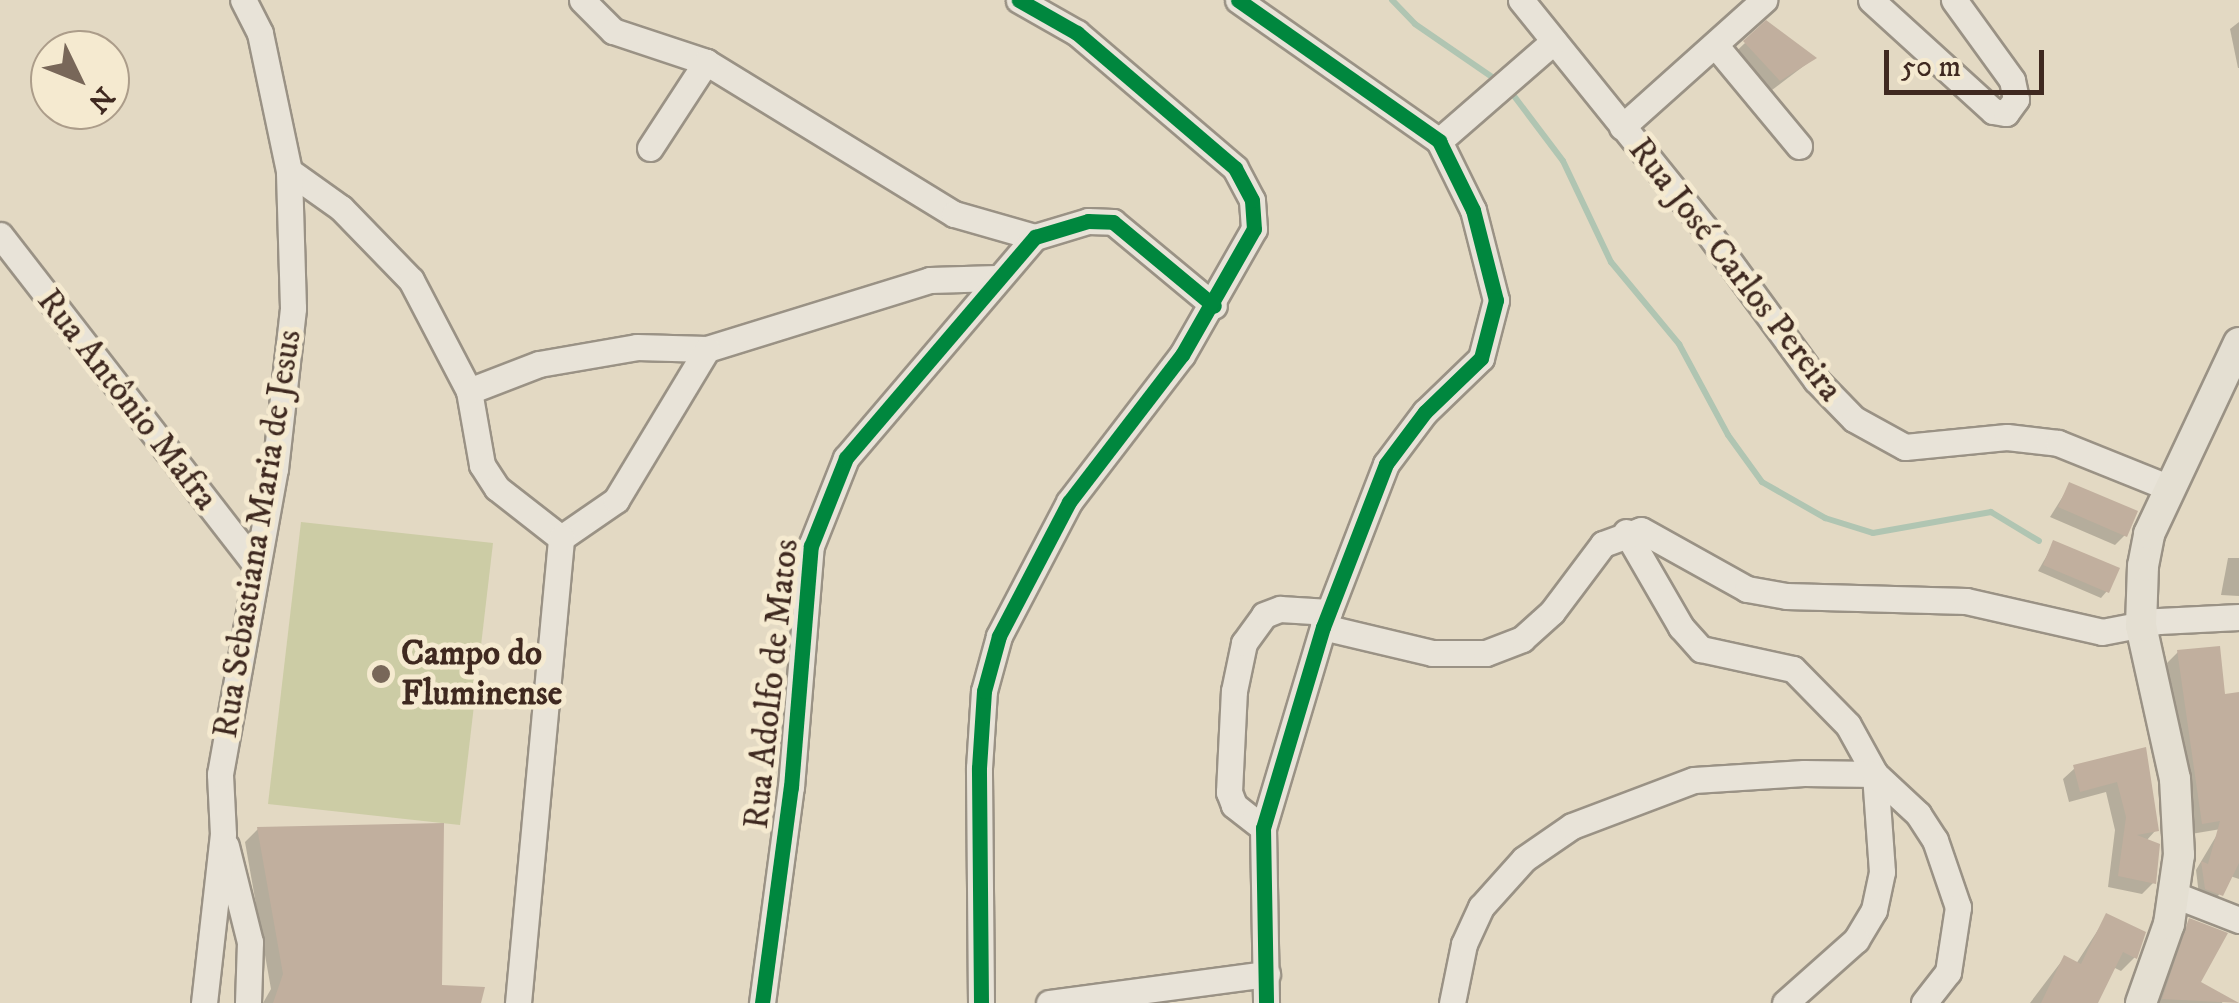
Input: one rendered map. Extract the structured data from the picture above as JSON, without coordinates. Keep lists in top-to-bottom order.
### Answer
{
  "streets": {
    "street": [
      "Rua José Carlos Pereira",
      "Rua Antônio Mafra",
      "Rua Sebastiana Maria de Jesus",
      "Rua Adolfo de Matos"
    ]
  },
  "crossings": [
    ["Rua Antônio Mafra", "Rua Sebastiana Maria de Jesus"]
  ],
  "places": ["Campo do Fluminense"],
  "scale_bar": "50 m",
  "north": "bottom right"
}
